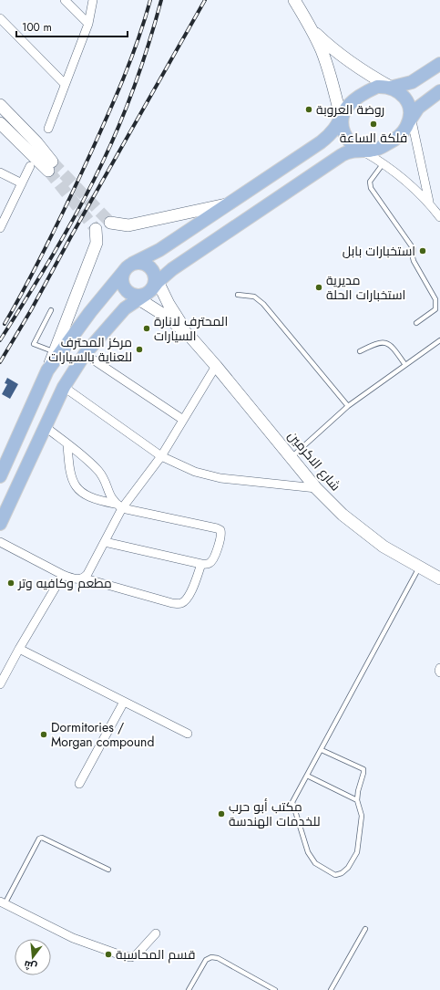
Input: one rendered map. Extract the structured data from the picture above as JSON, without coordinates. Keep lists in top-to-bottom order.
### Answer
{
  "streets": {
    "street": ["شارع الاكرمين"]
  },
  "places": [
    "روضة العروبة",
    "فلكة الساعة",
    "استخبارات بابل",
    "مديرية استخبارات الحلة",
    "المحترف لانارة السيارات",
    "مركز المحترف للعناية بالسيارات",
    "مطعم وكافيه وتر",
    "Dormitories / Morgan compound",
    "مكتب أبو حرب للخدمات الهندسة",
    "قسم المحاسبة"
  ],
  "scale_bar": "100 m",
  "north": "bottom"
}
